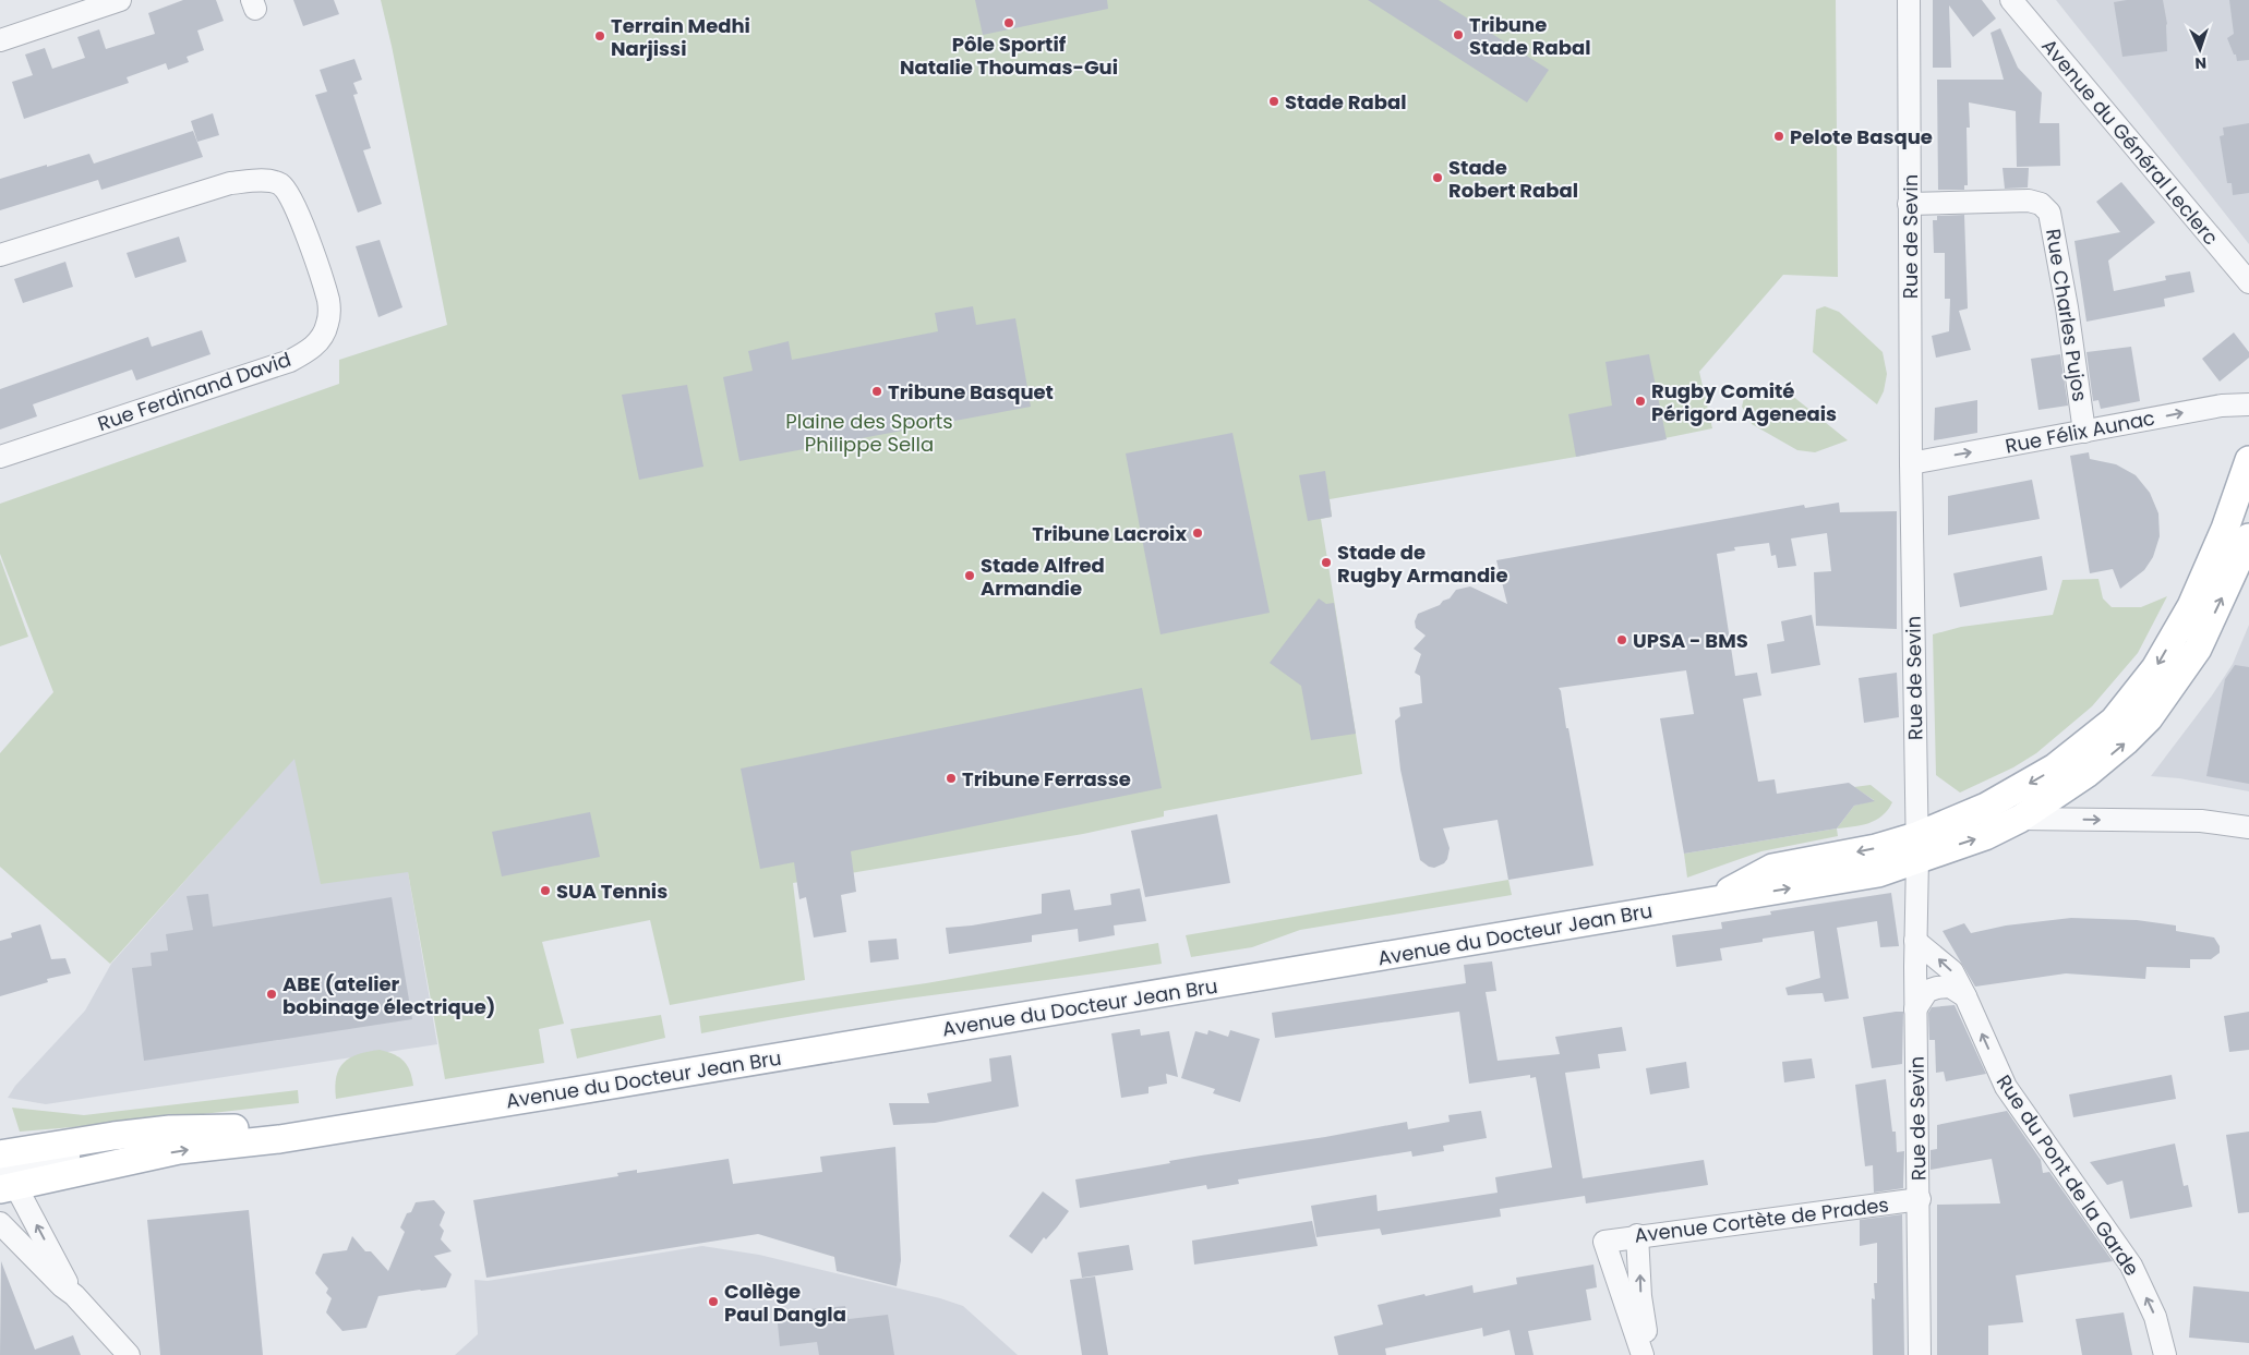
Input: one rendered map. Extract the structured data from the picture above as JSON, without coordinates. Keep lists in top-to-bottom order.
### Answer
{
  "streets": {
    "main road": ["Avenue du Docteur Jean Bru"],
    "street": [
      "Avenue du Général Leclerc",
      "Rue de Sevin",
      "Rue Charles Pujos",
      "Rue Ferdinand David",
      "Rue Félix Aunac",
      "Rue du Pont de la Garde",
      "Avenue Cortète de Prades"
    ]
  },
  "crossings": [
    ["Rue de Sevin", "Rue Charles Pujos"],
    ["Rue de Sevin", "Rue Félix Aunac"],
    ["Rue de Sevin", "Avenue du Docteur Jean Bru"],
    ["Rue de Sevin", "Rue du Pont de la Garde"],
    ["Rue de Sevin", "Avenue Cortète de Prades"],
    ["Rue Charles Pujos", "Rue Félix Aunac"]
  ],
  "one_way": ["Rue Félix Aunac", "Rue du Pont de la Garde"],
  "parks": ["Plaine des Sports Philippe Sella"],
  "places": [
    "Pôle Sportif Natalie Thoumas-Gui",
    "Tribune Stade Rabal",
    "Terrain Medhi Narjissi",
    "Stade Rabal",
    "Pelote Basque",
    "Stade Robert Rabal",
    "Tribune Basquet",
    "Rugby Comité Périgord Ageneais",
    "Tribune Lacroix",
    "Stade de Rugby Armandie",
    "Stade Alfred Armandie",
    "UPSA - BMS",
    "Tribune Ferrasse",
    "SUA Tennis",
    "ABE (atelier bobinage électrique)",
    "Collège Paul Dangla"
  ],
  "north": "bottom"
}
